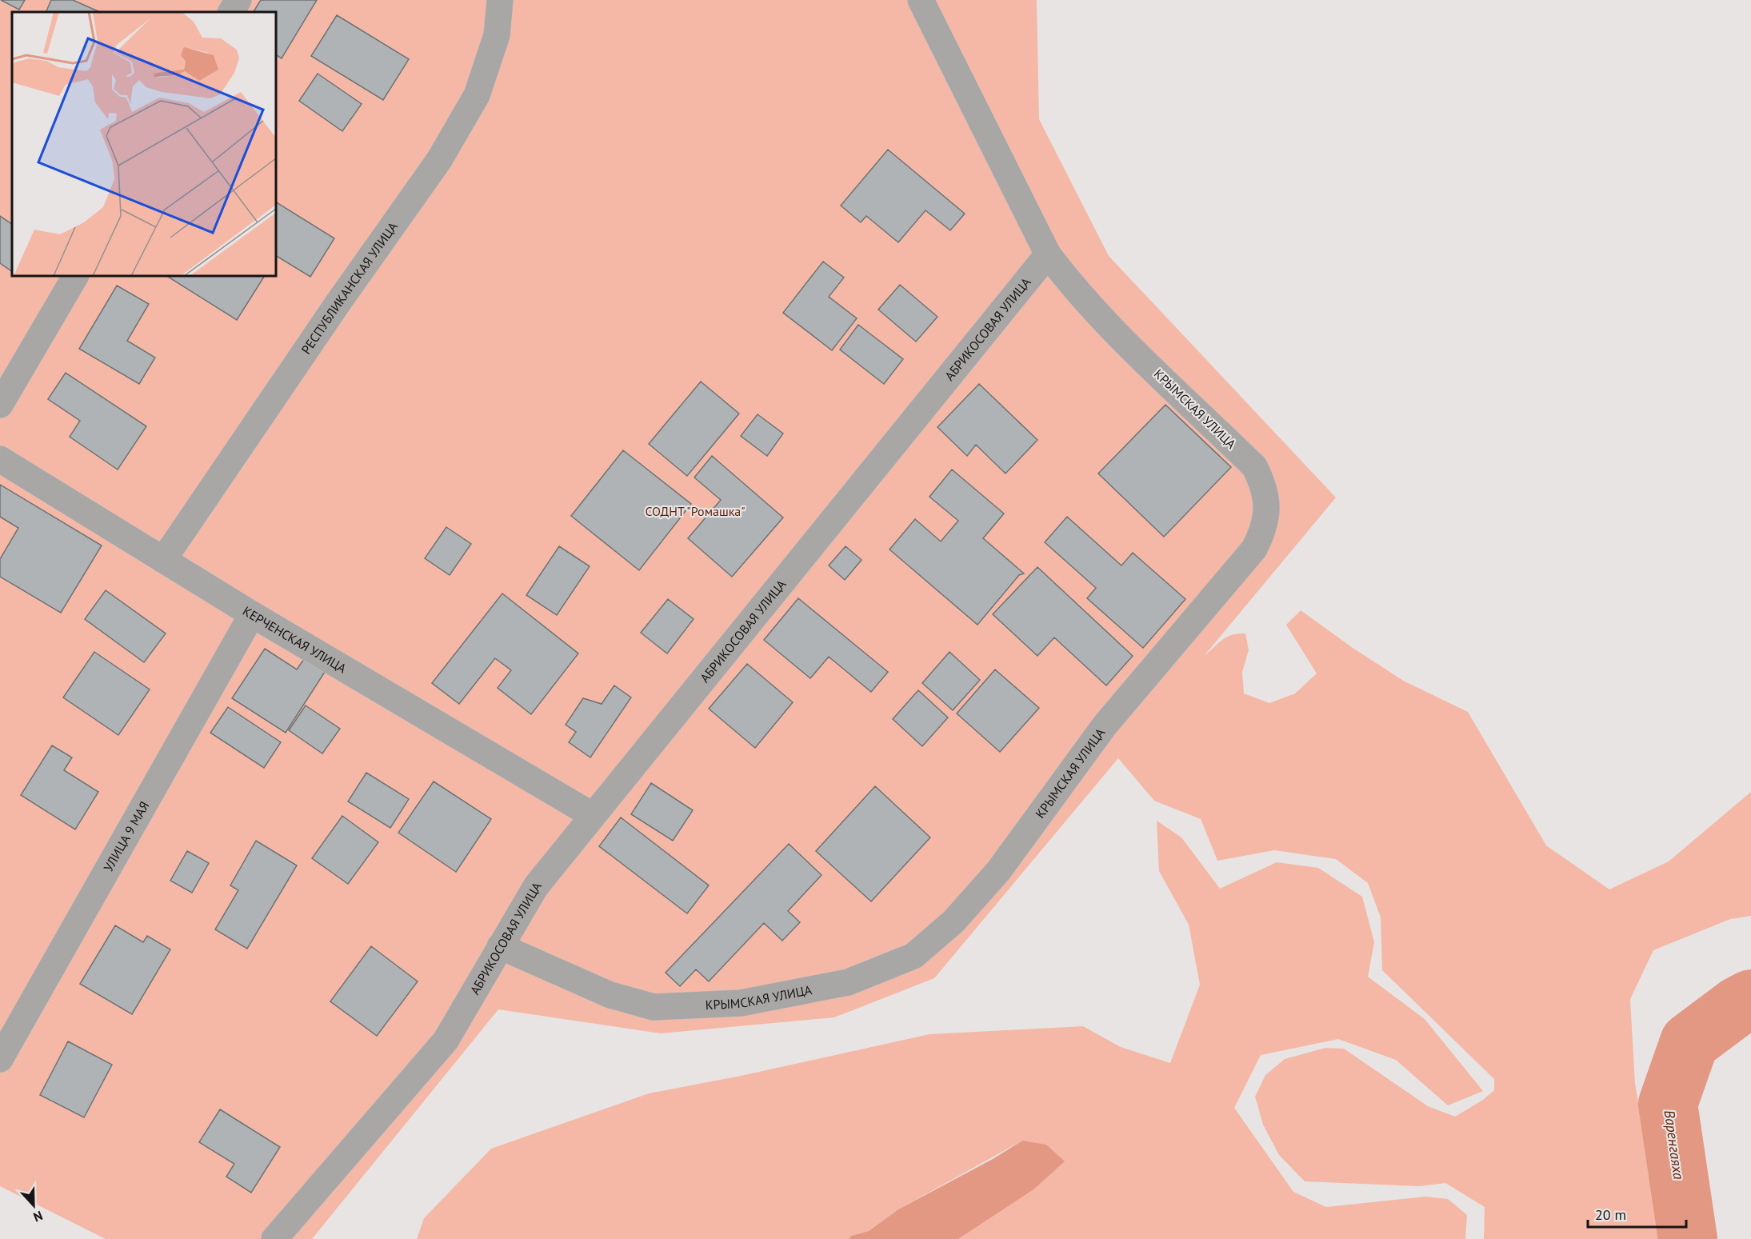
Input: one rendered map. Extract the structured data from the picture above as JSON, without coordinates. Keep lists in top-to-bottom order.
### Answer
{
  "streets": {
    "street": [
      "РЕСПУБЛИКАНСКАЯ УЛИЦА",
      "АБРИКОСОВАЯ УЛИЦА",
      "КРЫМСКАЯ УЛИЦА",
      "КЕРЧЕНСКАЯ УЛИЦА",
      "УЛИЦА 9 МАЯ"
    ]
  },
  "crossings": [
    ["РЕСПУБЛИКАНСКАЯ УЛИЦА", "КЕРЧЕНСКАЯ УЛИЦА"],
    ["АБРИКОСОВАЯ УЛИЦА", "КРЫМСКАЯ УЛИЦА"],
    ["АБРИКОСОВАЯ УЛИЦА", "КЕРЧЕНСКАЯ УЛИЦА"],
    ["КЕРЧЕНСКАЯ УЛИЦА", "УЛИЦА 9 МАЯ"]
  ],
  "water": ["Варенгаяха"],
  "parks": ["СОДНТ \"Ромашка\""],
  "scale_bar": "20 m",
  "north": "bottom"
}
